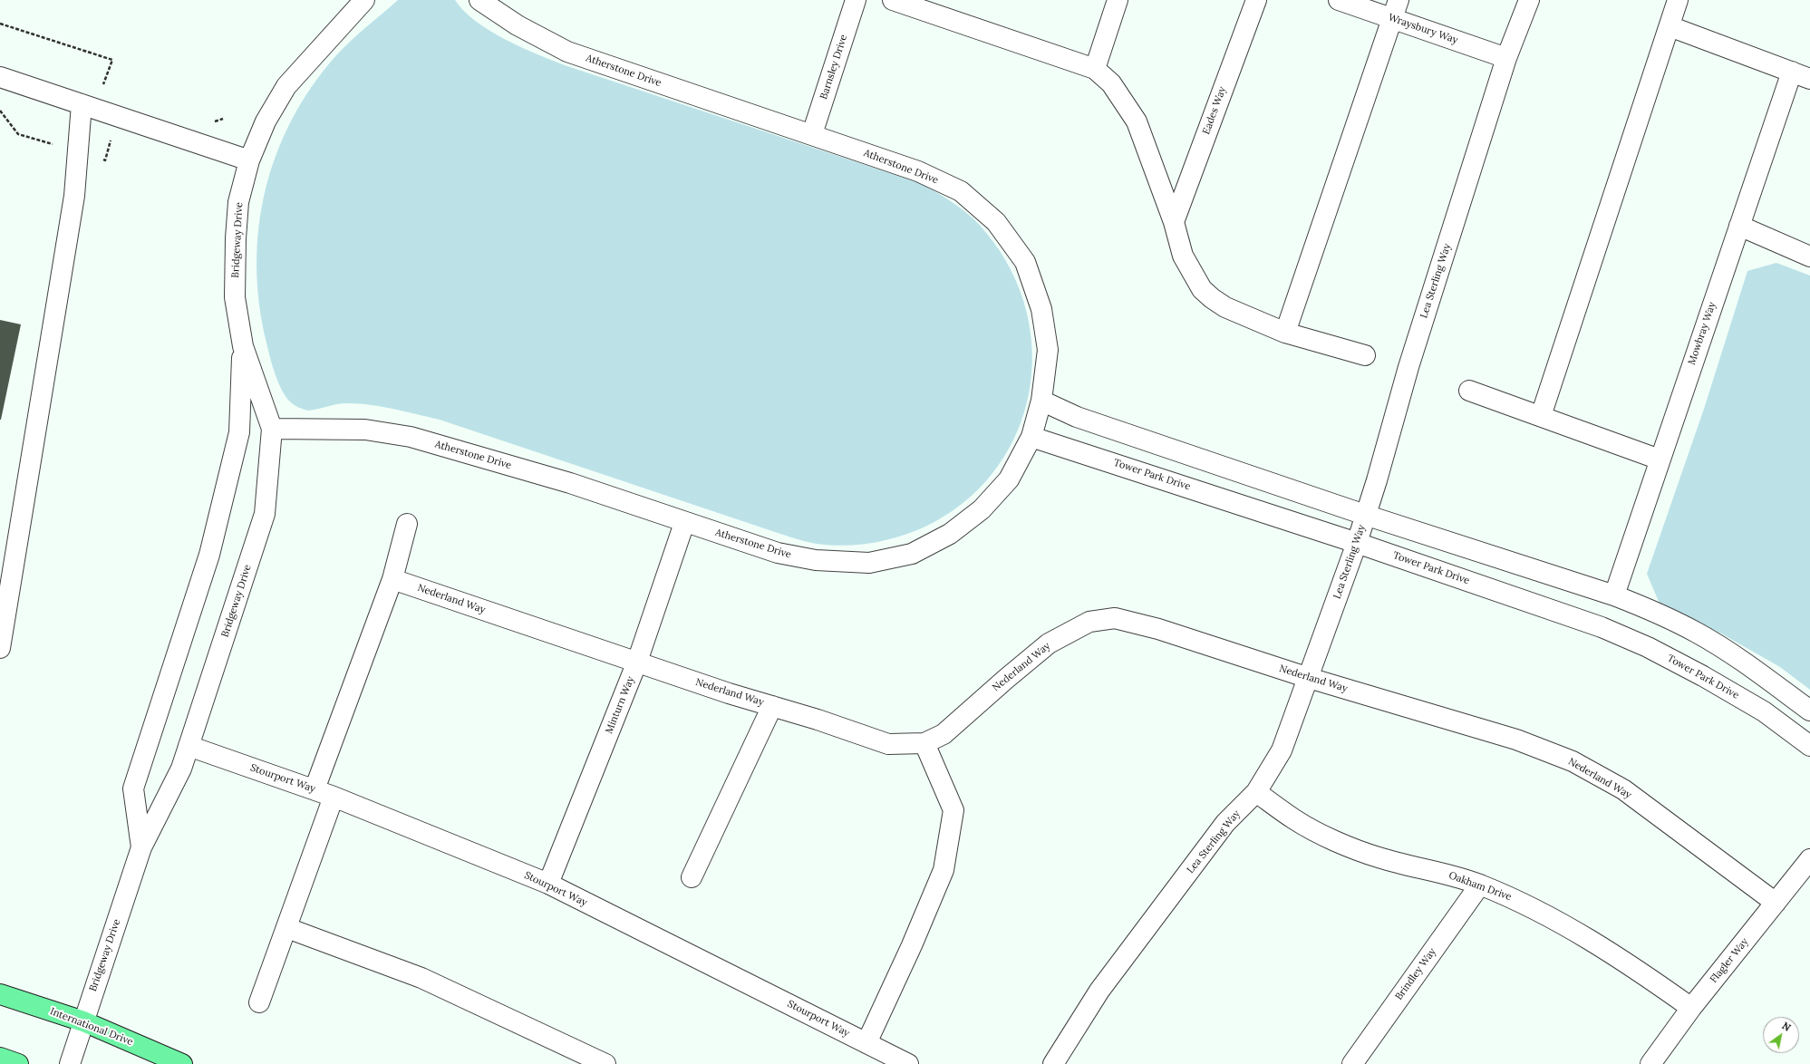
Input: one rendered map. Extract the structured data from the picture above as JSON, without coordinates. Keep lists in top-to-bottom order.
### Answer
{
  "streets": {
    "main road": ["International Drive"],
    "street": [
      "Wraysbury Way",
      "Barnsley Drive",
      "Atherstone Drive",
      "Eades Way",
      "Bridgeway Drive",
      "Lea Sterling Way",
      "Mowbray Way",
      "Tower Park Drive",
      "Nederland Way",
      "Minturn Way",
      "Stourport Way",
      "Oakham Drive",
      "Flagler Way",
      "Brindley Way"
    ]
  },
  "crossings": [
    ["Wraysbury Way", "Lea Sterling Way"],
    ["Barnsley Drive", "Atherstone Drive"],
    ["Atherstone Drive", "Bridgeway Drive"],
    ["Atherstone Drive", "Tower Park Drive"],
    ["Atherstone Drive", "Minturn Way"],
    ["Bridgeway Drive", "Stourport Way"],
    ["Bridgeway Drive", "International Drive"],
    ["Lea Sterling Way", "Tower Park Drive"],
    ["Lea Sterling Way", "Nederland Way"],
    ["Lea Sterling Way", "Oakham Drive"],
    ["Nederland Way", "Minturn Way"],
    ["Nederland Way", "Flagler Way"],
    ["Minturn Way", "Stourport Way"],
    ["Oakham Drive", "Flagler Way"],
    ["Oakham Drive", "Brindley Way"]
  ],
  "north": "top right"
}
